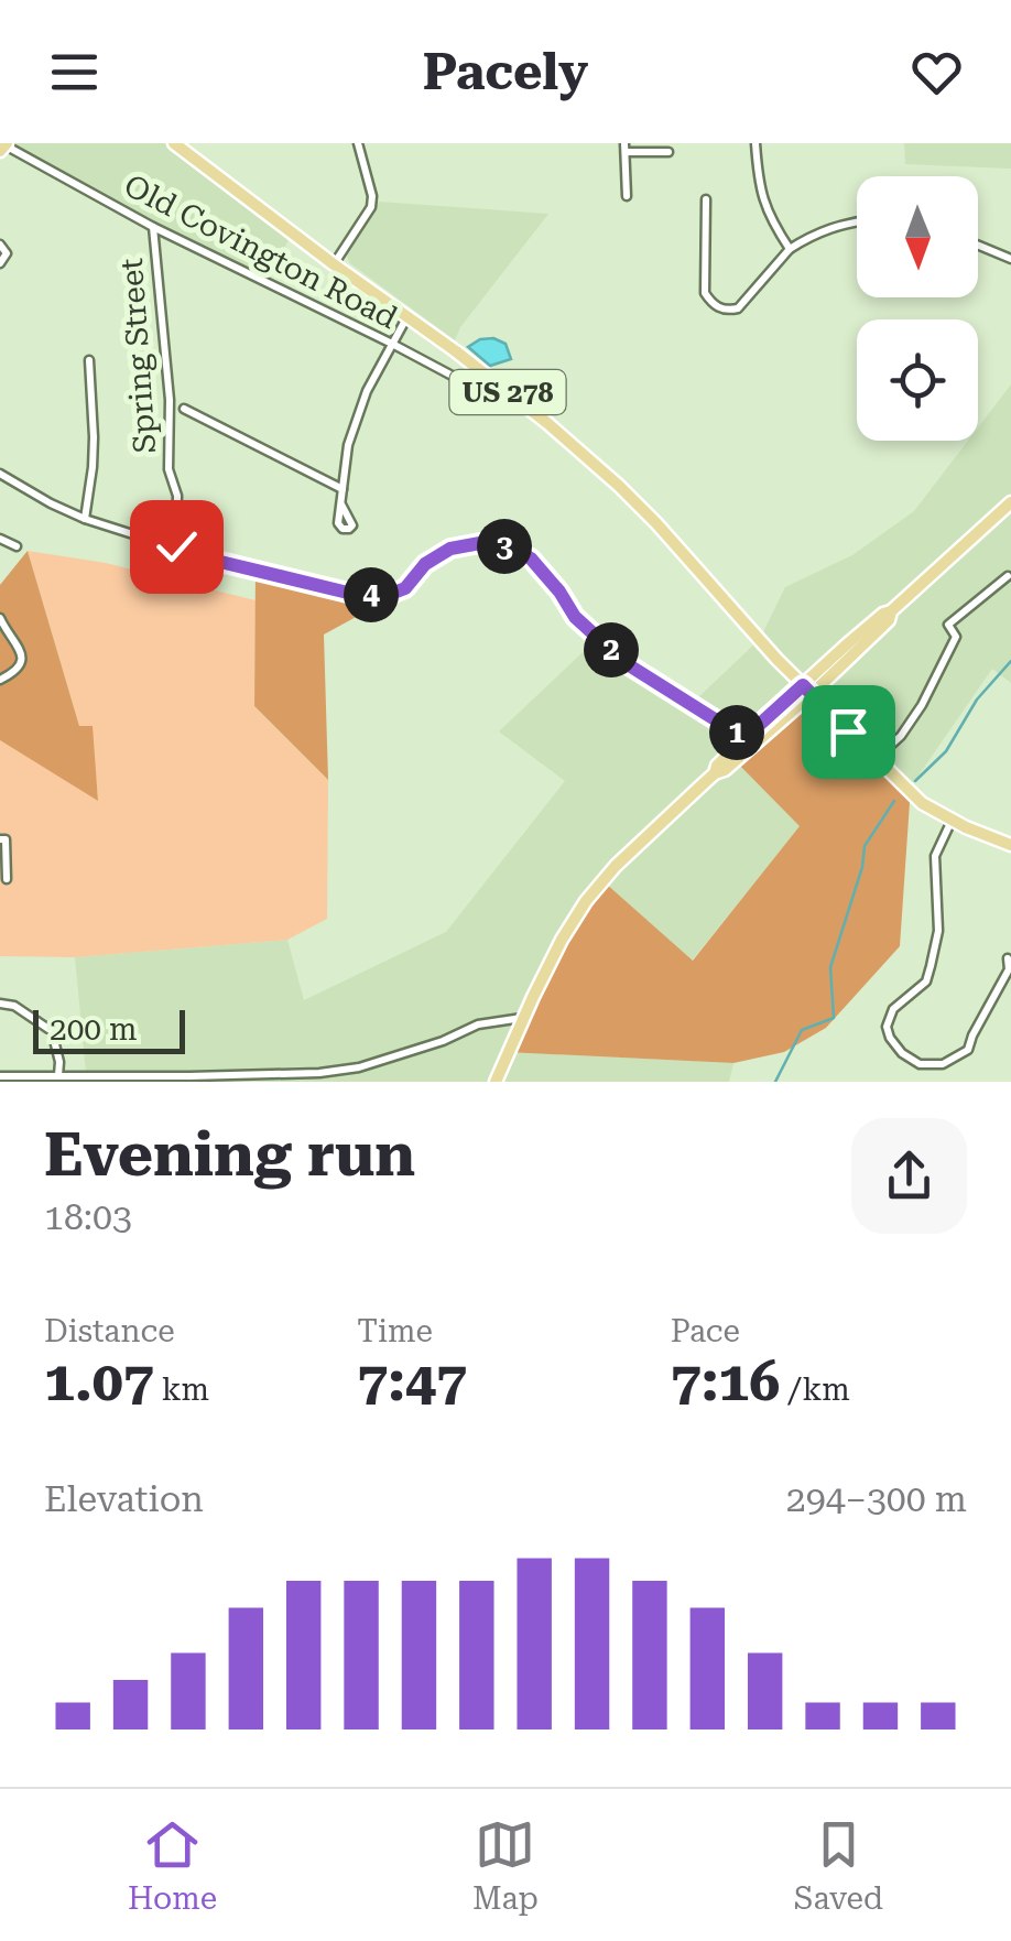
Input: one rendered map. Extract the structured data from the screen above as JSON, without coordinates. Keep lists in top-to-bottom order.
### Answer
{
  "streets": {
    "main road": ["US 278"],
    "street": ["Old Covington Road", "Spring Street"]
  },
  "crossings": [
    ["Old Covington Road", "Spring Street"]
  ],
  "scale_bar": "200 m",
  "north": "bottom",
  "page": {
    "header": "Pacely",
    "pins": [
      "3",
      "4",
      "2",
      "1"
    ],
    "scale": "200 m",
    "heading": ["Evening run", "18:03"],
    "stats": [
      ["Distance", "1.07 km"],
      ["Time", "7:47"],
      ["Pace", "7:16 /km"]
    ],
    "chart": ["Elevation", "294–300 m"],
    "tabs": ["Home", "Map", "Saved"]
  }
}
